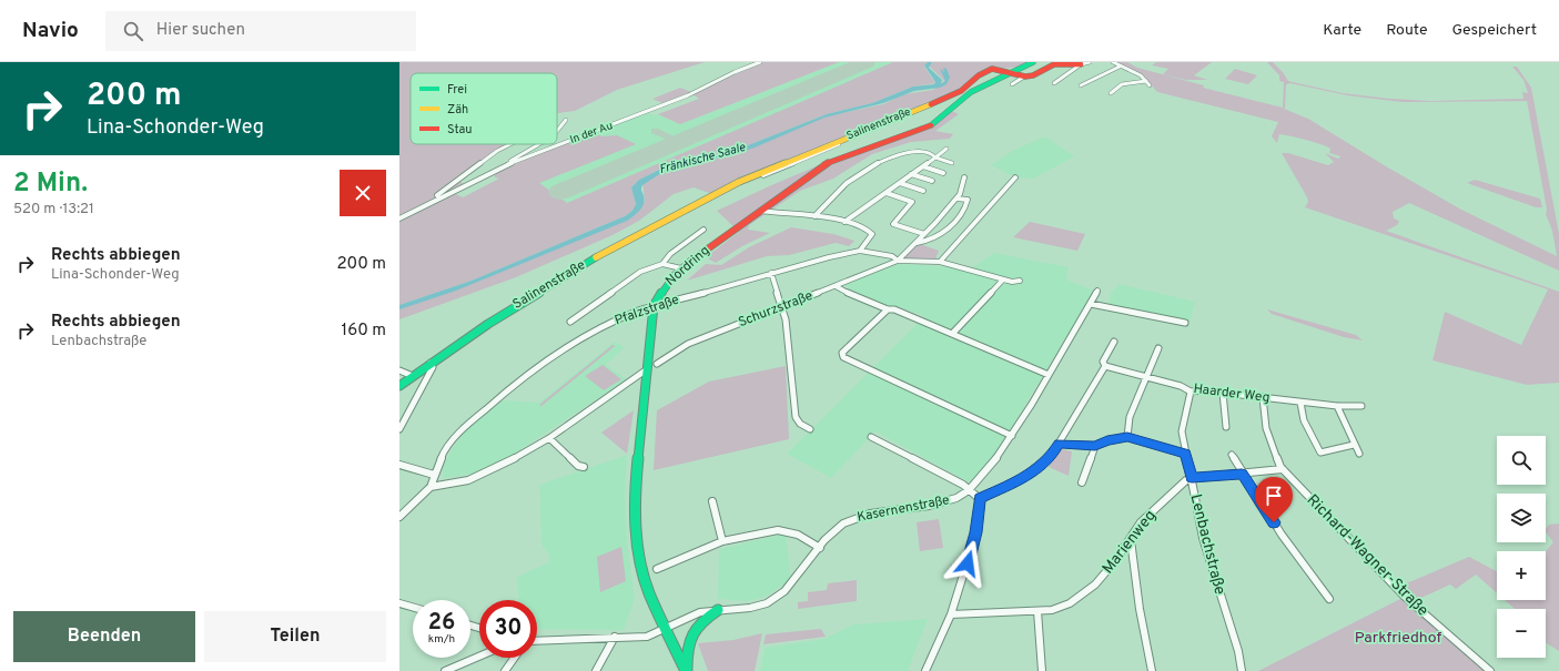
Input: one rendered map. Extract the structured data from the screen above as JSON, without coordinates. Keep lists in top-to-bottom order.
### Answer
{
  "streets": {
    "main road": ["Salinenstraße", "Nordring"],
    "street": [
      "In der Au",
      "Schurzstraße",
      "Pfalzstraße",
      "Haarder Weg",
      "Kasernenstraße",
      "Marienweg",
      "Lenbachstraße",
      "Richard-Wagner-Straße"
    ]
  },
  "crossings": [
    ["Salinenstraße", "Nordring"],
    ["Nordring", "Pfalzstraße"],
    ["Nordring", "Kasernenstraße"],
    ["Schurzstraße", "Pfalzstraße"],
    ["Haarder Weg", "Lenbachstraße"],
    ["Haarder Weg", "Richard-Wagner-Straße"],
    ["Marienweg", "Lenbachstraße"]
  ],
  "water": ["Fränkische Saale"],
  "parks": ["Parkfriedhof"],
  "legend": ["Frei", "Zäh", "Stau"],
  "page": {
    "header": "Navio",
    "search": "Hier suchen",
    "nav": ["Karte", "Route", "Gespeichert"],
    "turn": ["200 m", "Lina-Schonder-Weg"],
    "heading": ["2 Min.", "520 m · 13:21"],
    "list": [
      {
        "name": "Rechts abbiegen",
        "note": "Lina-Schonder-Weg",
        "value": "200 m"
      },
      {
        "name": "Rechts abbiegen",
        "note": "Lenbachstraße",
        "value": "160 m"
      }
    ],
    "map_buttons": ["+", "−"],
    "speed": "26 km/h",
    "limit": "30",
    "buttons": ["Beenden", "Teilen"]
  }
}
